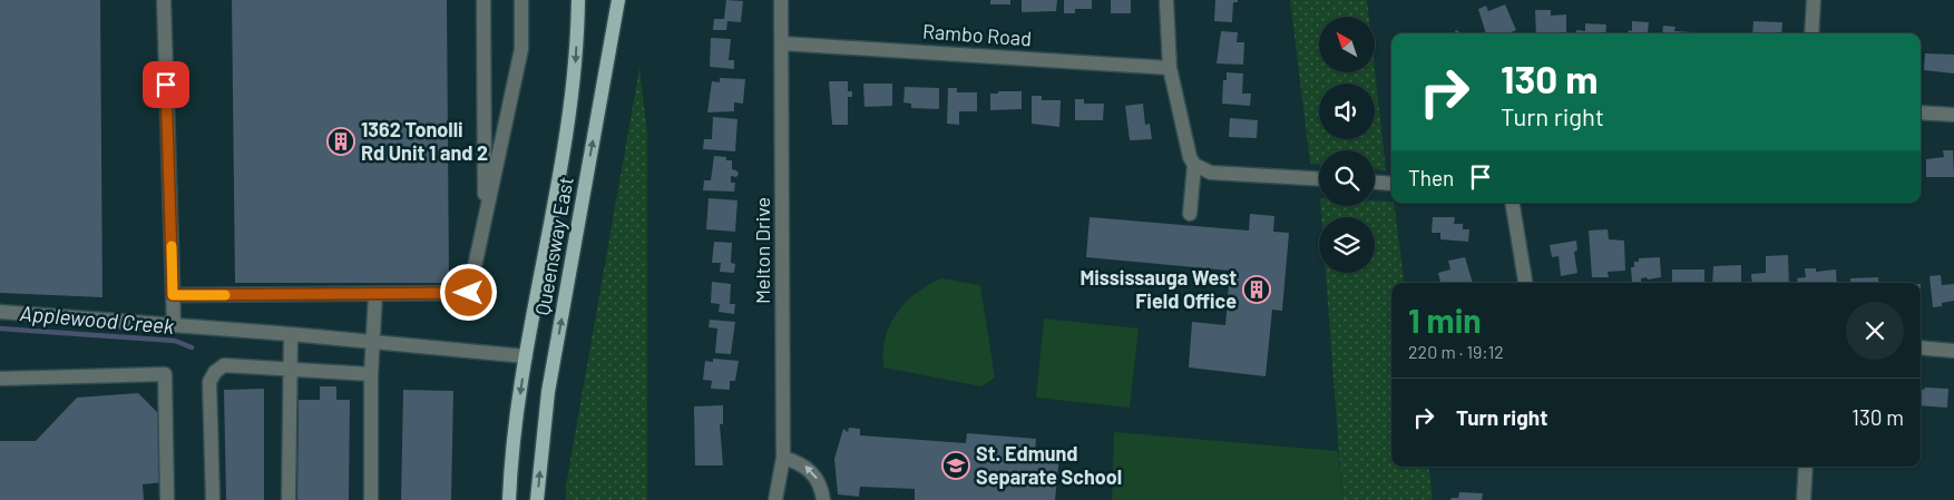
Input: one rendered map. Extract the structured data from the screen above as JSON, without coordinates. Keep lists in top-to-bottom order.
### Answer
{
  "streets": {
    "main road": ["Queensway East"],
    "street": ["Rambo Road", "Melton Drive"]
  },
  "crossings": [
    ["Rambo Road", "Melton Drive"]
  ],
  "water": ["Applewood Creek"],
  "places": {
    "building": ["1362 Tonolli Rd Unit 1 and 2", "Mississauga West Field Office"],
    "school or university": ["St. Edmund Separate School"]
  },
  "north": "top left",
  "page": {
    "turn": ["130 m", "Turn right"],
    "then": "Then",
    "heading": ["1 min", "220 m · 19:12"],
    "list": [
      {
        "name": "Turn right",
        "value": "130 m"
      }
    ]
  }
}
